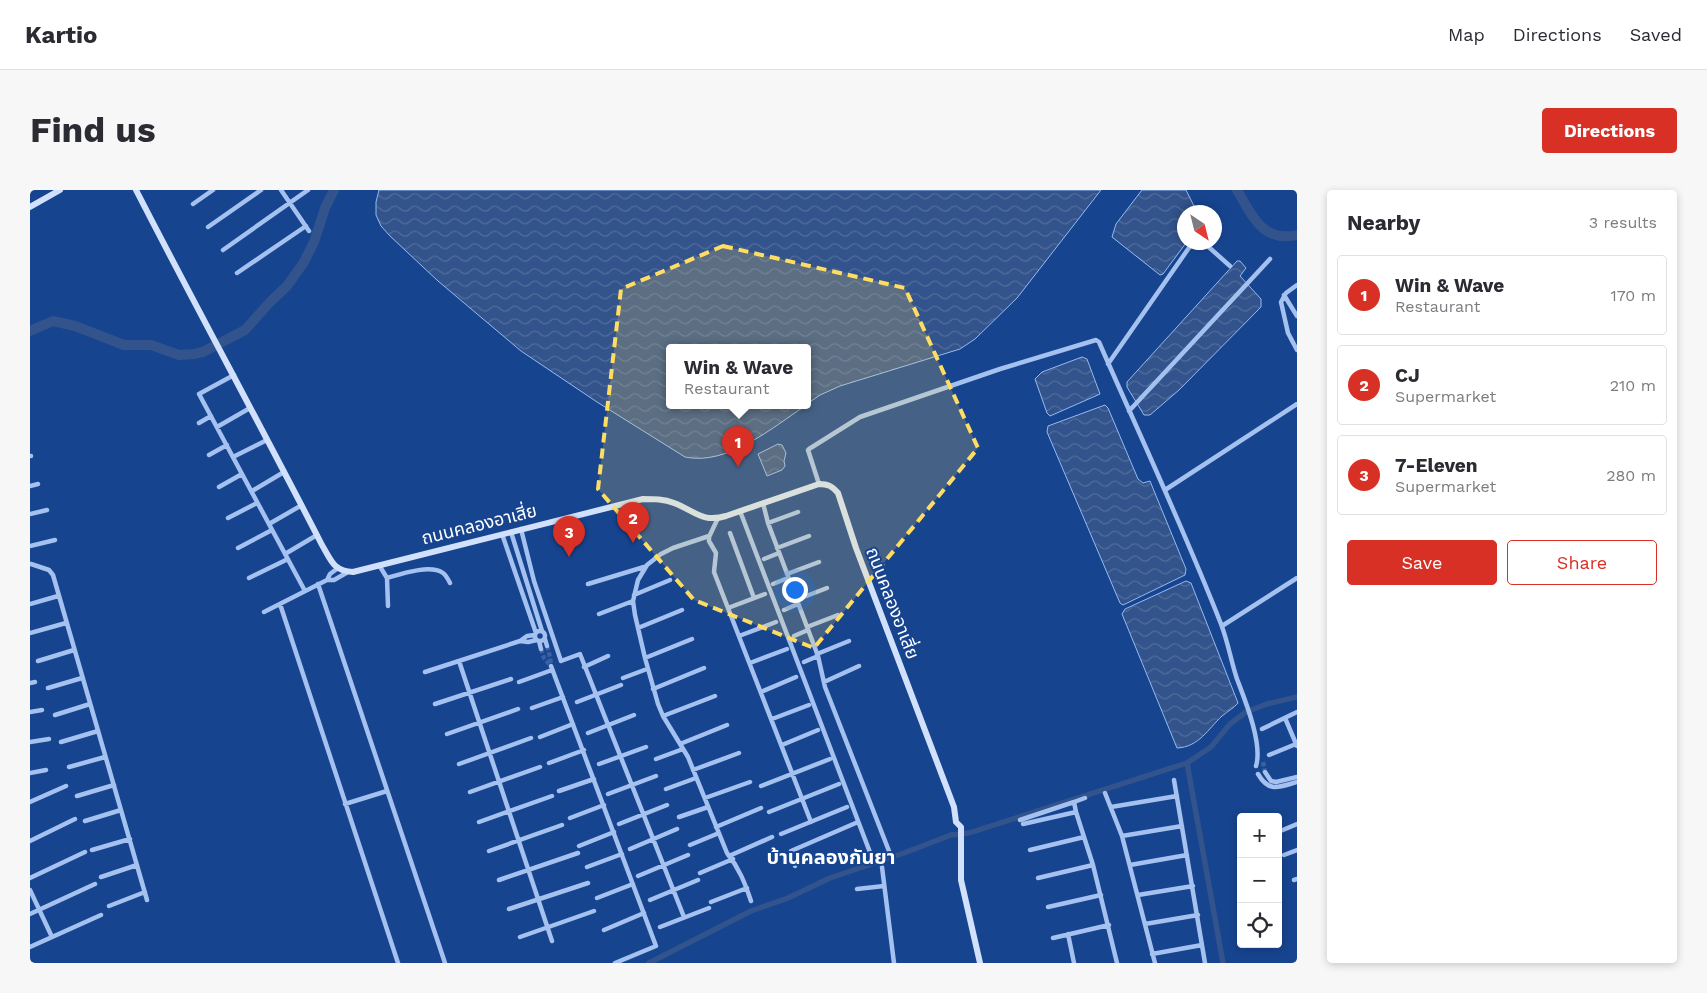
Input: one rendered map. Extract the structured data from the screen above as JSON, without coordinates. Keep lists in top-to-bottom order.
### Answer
{
  "streets": {
    "street": ["ถนนคลองอาเสี่ย"]
  },
  "districts": ["บ้านคลองกันยา"],
  "north": "bottom right",
  "page": {
    "header": "Kartio",
    "nav": ["Map", "Directions", "Saved"],
    "buttons": [
      "Directions",
      ["Save", "Share"]
    ],
    "title": "Find us",
    "heading": ["Nearby", "3 results"],
    "list": [
      {
        "mark": "1",
        "name": "Win & Wave",
        "note": "Restaurant",
        "value": "170 m"
      },
      {
        "mark": "2",
        "name": "CJ",
        "note": "Supermarket",
        "value": "210 m"
      },
      {
        "mark": "3",
        "name": "7-Eleven",
        "note": "Supermarket",
        "value": "280 m"
      }
    ],
    "popup": ["Win & Wave", "Restaurant"],
    "pins": ["1", "2", "3"],
    "map_buttons": ["+", "−"]
  }
}
